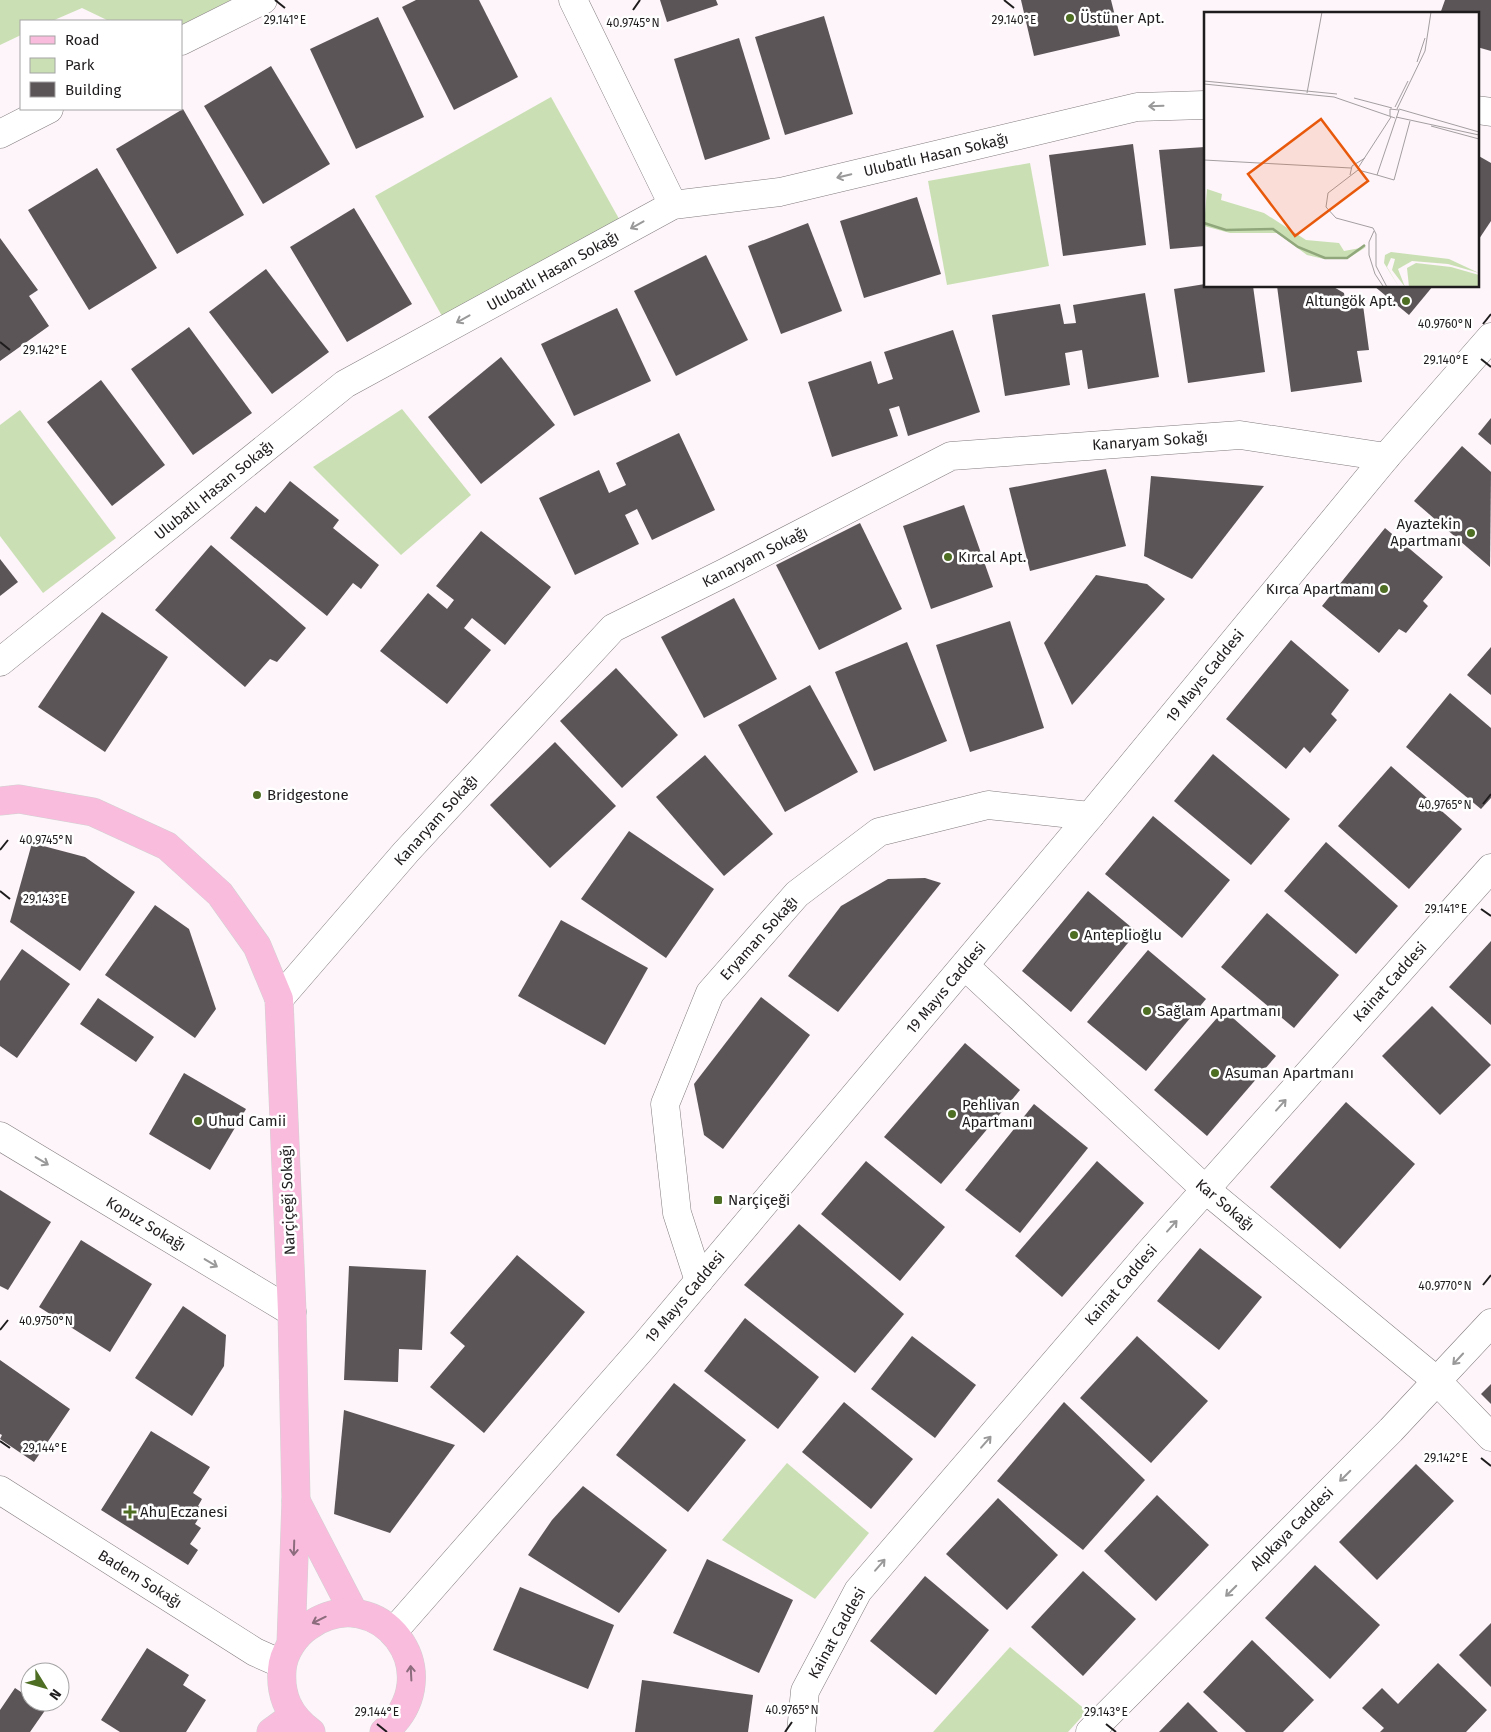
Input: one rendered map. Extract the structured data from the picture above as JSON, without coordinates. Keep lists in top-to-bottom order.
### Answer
{
  "streets": {
    "main road": ["Narçiçeği Sokağı"],
    "street": [
      "Ulubatlı Hasan Sokağı",
      "Kanaryam Sokağı",
      "19 Mayıs Caddesi",
      "Eryaman Sokağı",
      "Kainat Caddesi",
      "Kar Sokağı",
      "Kopuz Sokağı",
      "Alpkaya Caddesi",
      "Badem Sokağı"
    ]
  },
  "crossings": [
    ["Kanaryam Sokağı", "19 Mayıs Caddesi"],
    ["Kanaryam Sokağı", "Narçiçeği Sokağı"],
    ["19 Mayıs Caddesi", "Eryaman Sokağı"],
    ["19 Mayıs Caddesi", "Kar Sokağı"],
    ["Kainat Caddesi", "Kar Sokağı"],
    ["Narçiçeği Sokağı", "Kopuz Sokağı"],
    ["Narçiçeği Sokağı", "Badem Sokağı"],
    ["Kar Sokağı", "Alpkaya Caddesi"]
  ],
  "one_way": [
    "Ulubatlı Hasan Sokağı",
    "Kainat Caddesi",
    "Kopuz Sokağı",
    "Alpkaya Caddesi"
  ],
  "places": {
    "other": [
      "Üstüner Apt.",
      "Altungök Apt.",
      "Ayaztekin Apartmanı",
      "Kırcal Apt.",
      "Kırca Apartmanı",
      "Bridgestone",
      "Anteplioğlu",
      "Sağlam Apartmanı",
      "Asuman Apartmanı",
      "Pehlivan Apartmanı",
      "Uhud Camii"
    ],
    "transit": ["Narçiçeği"],
    "health": ["Ahu Eczanesi"]
  },
  "legend": ["Road", "Park", "Building"],
  "north": "bottom right",
  "coordinates": [
    "29.141°E",
    "29.140°E",
    "40.9745°N",
    "40.9760°N",
    "29.142°E",
    "40.9765°N",
    "29.143°E",
    "40.9770°N",
    "40.9750°N",
    "29.144°E"
  ]
}
